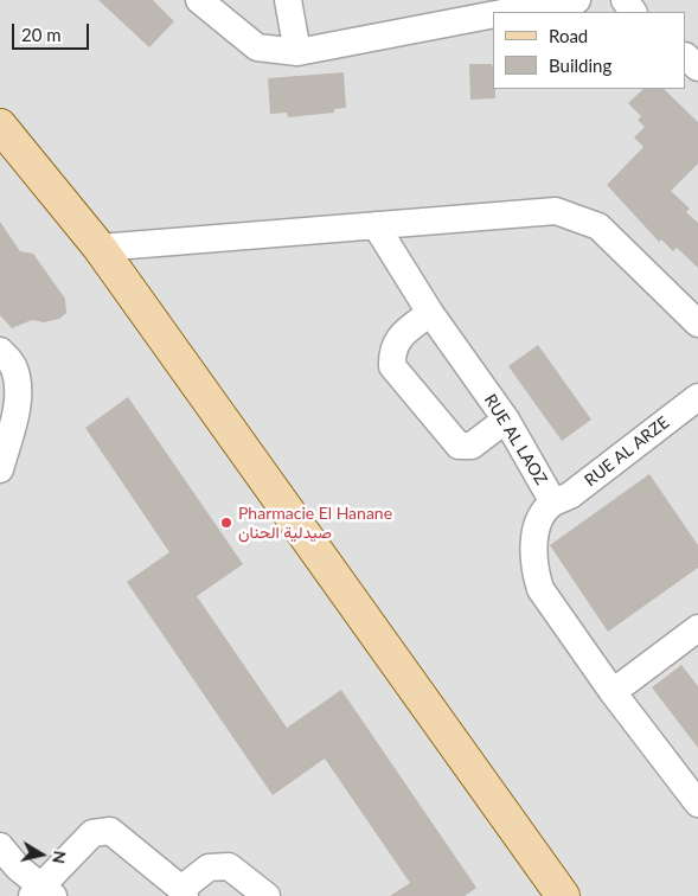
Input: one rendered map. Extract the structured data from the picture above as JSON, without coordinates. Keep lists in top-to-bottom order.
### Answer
{
  "streets": {
    "street": ["RUE AL LAOZ", "RUE AL ARZE"]
  },
  "crossings": [
    ["RUE AL LAOZ", "RUE AL ARZE"]
  ],
  "places": ["Pharmacie El Hanane صيدلية الحنان"],
  "legend": ["Road", "Building"],
  "scale_bar": "20 m",
  "north": "right"
}
